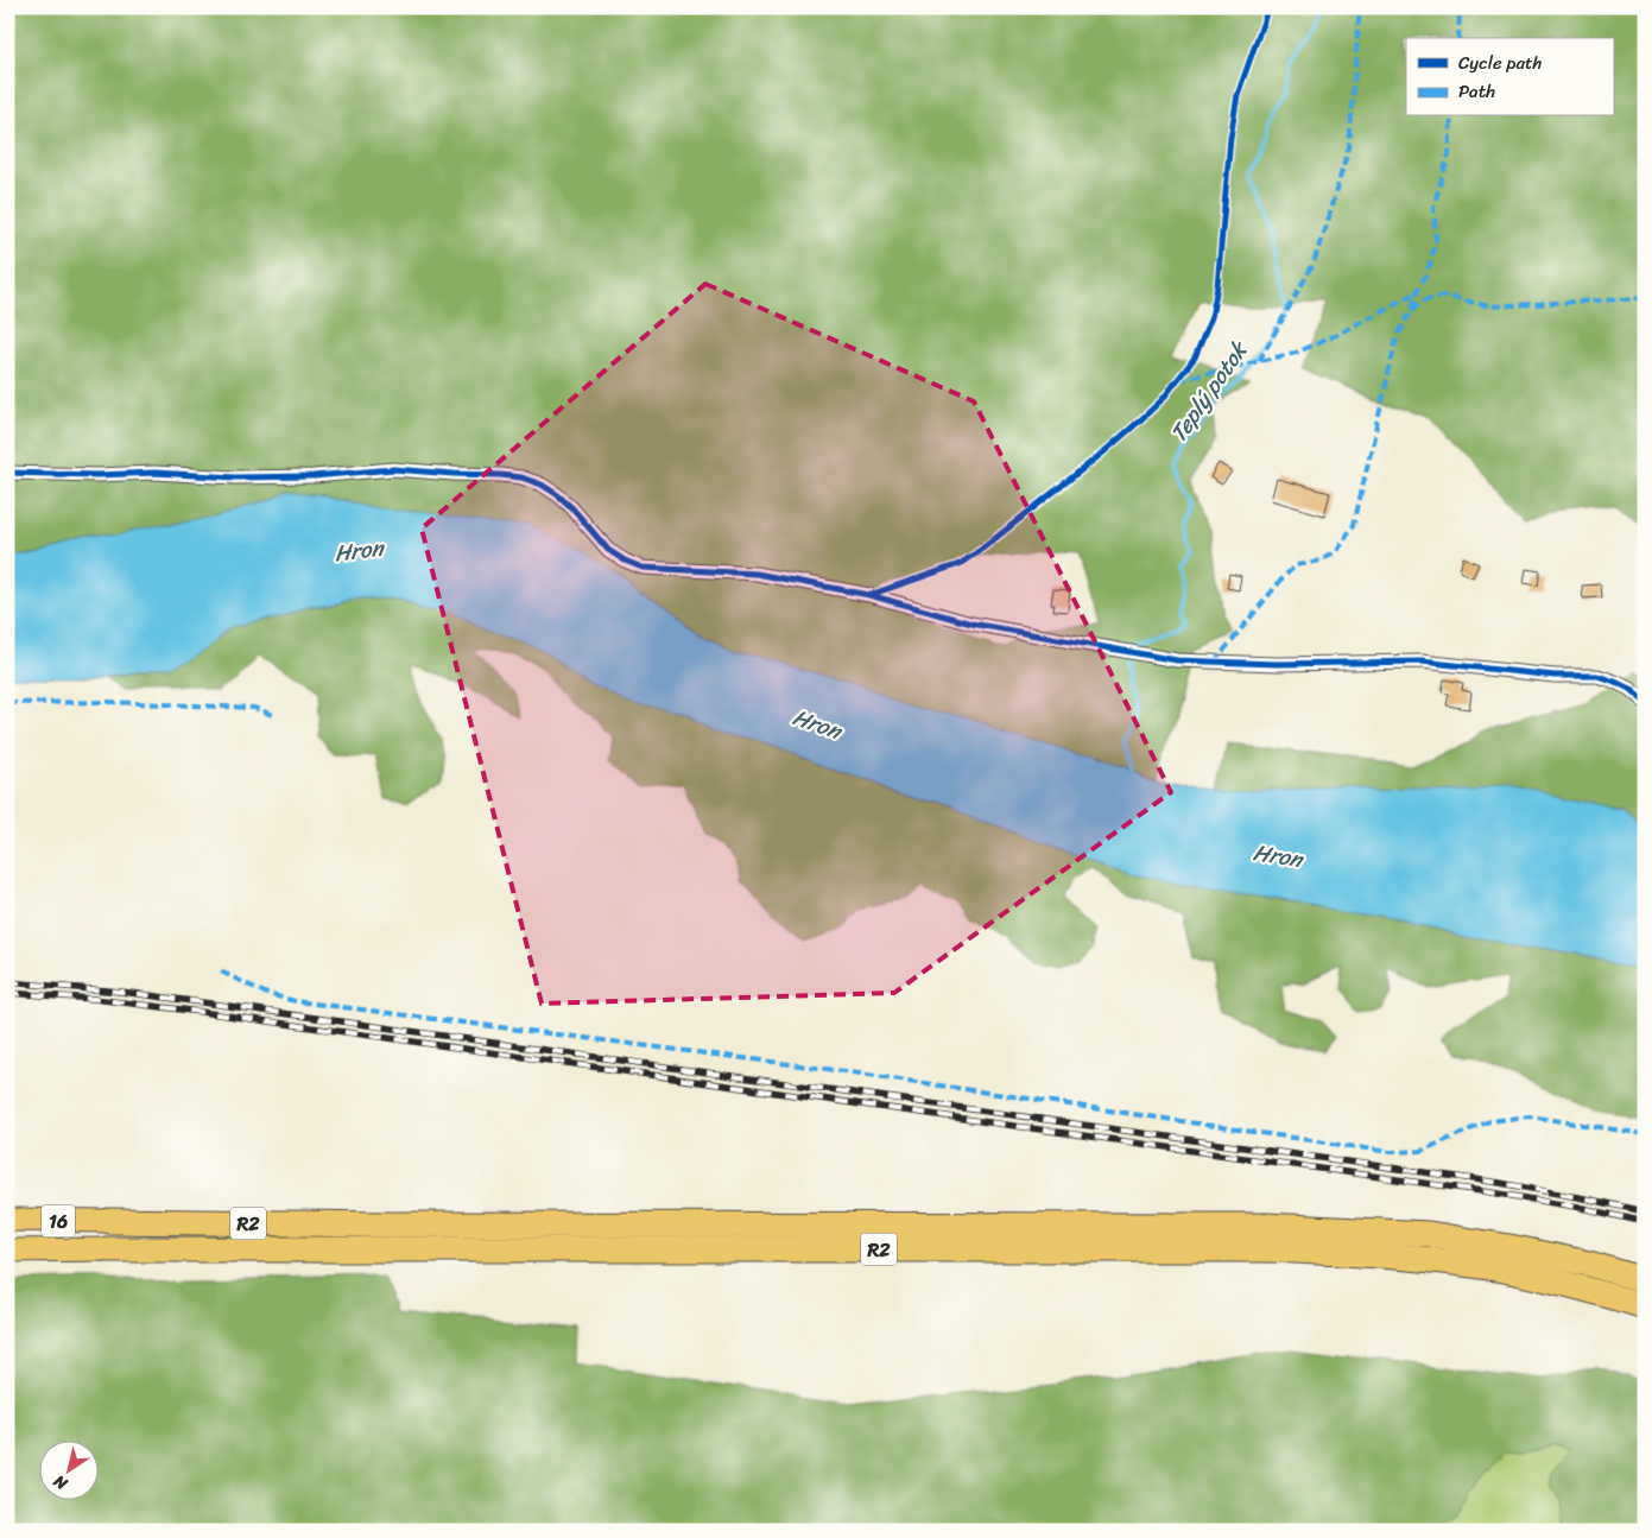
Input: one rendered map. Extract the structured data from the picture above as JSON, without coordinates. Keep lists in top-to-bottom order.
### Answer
{
  "streets": {
    "highway": ["R2"],
    "main road": ["16"]
  },
  "crossings": [
    ["16", "R2"]
  ],
  "water": ["Teplý potok", "Hron"],
  "legend": ["Cycle path", "Path"],
  "north": "bottom left"
}
